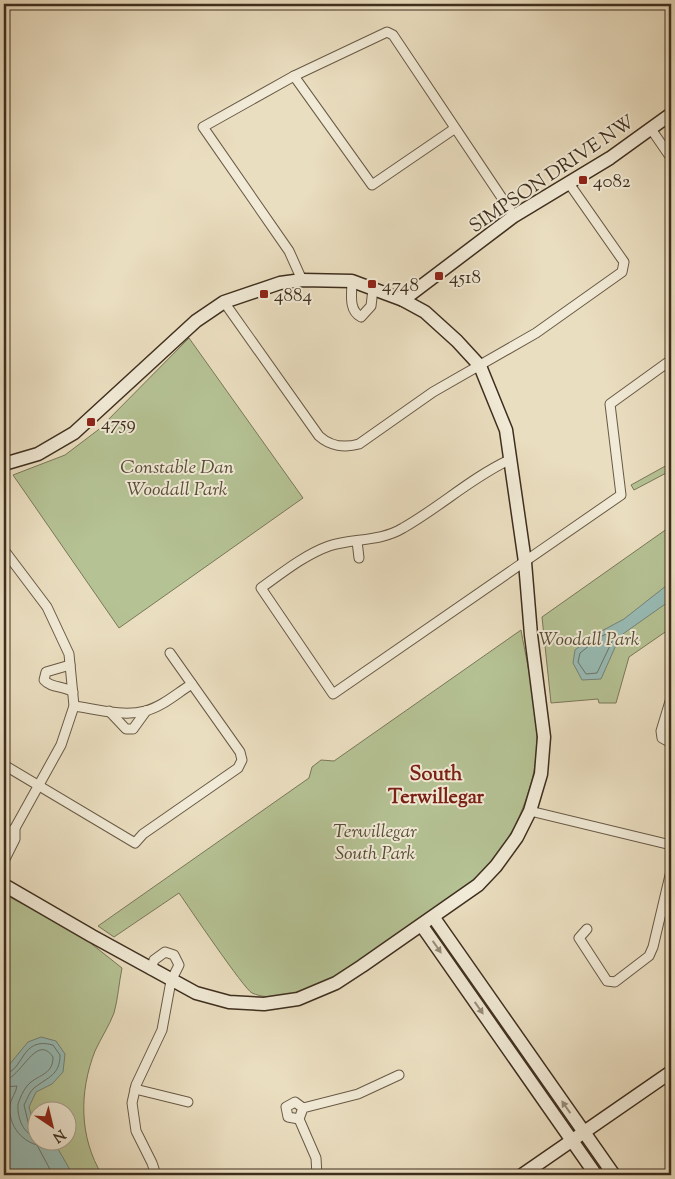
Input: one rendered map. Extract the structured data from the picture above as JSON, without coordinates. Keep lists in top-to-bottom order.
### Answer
{
  "streets": {
    "street": ["SIMPSON DRIVE NW"]
  },
  "districts": ["South Terwillegar"],
  "parks": ["Constable Dan Woodall Park", "Woodall Park", "Terwillegar South Park"],
  "places": {
    "transit": [
      "4082",
      "4518",
      "4748",
      "4884",
      "4759"
    ]
  },
  "north": "bottom right"
}
